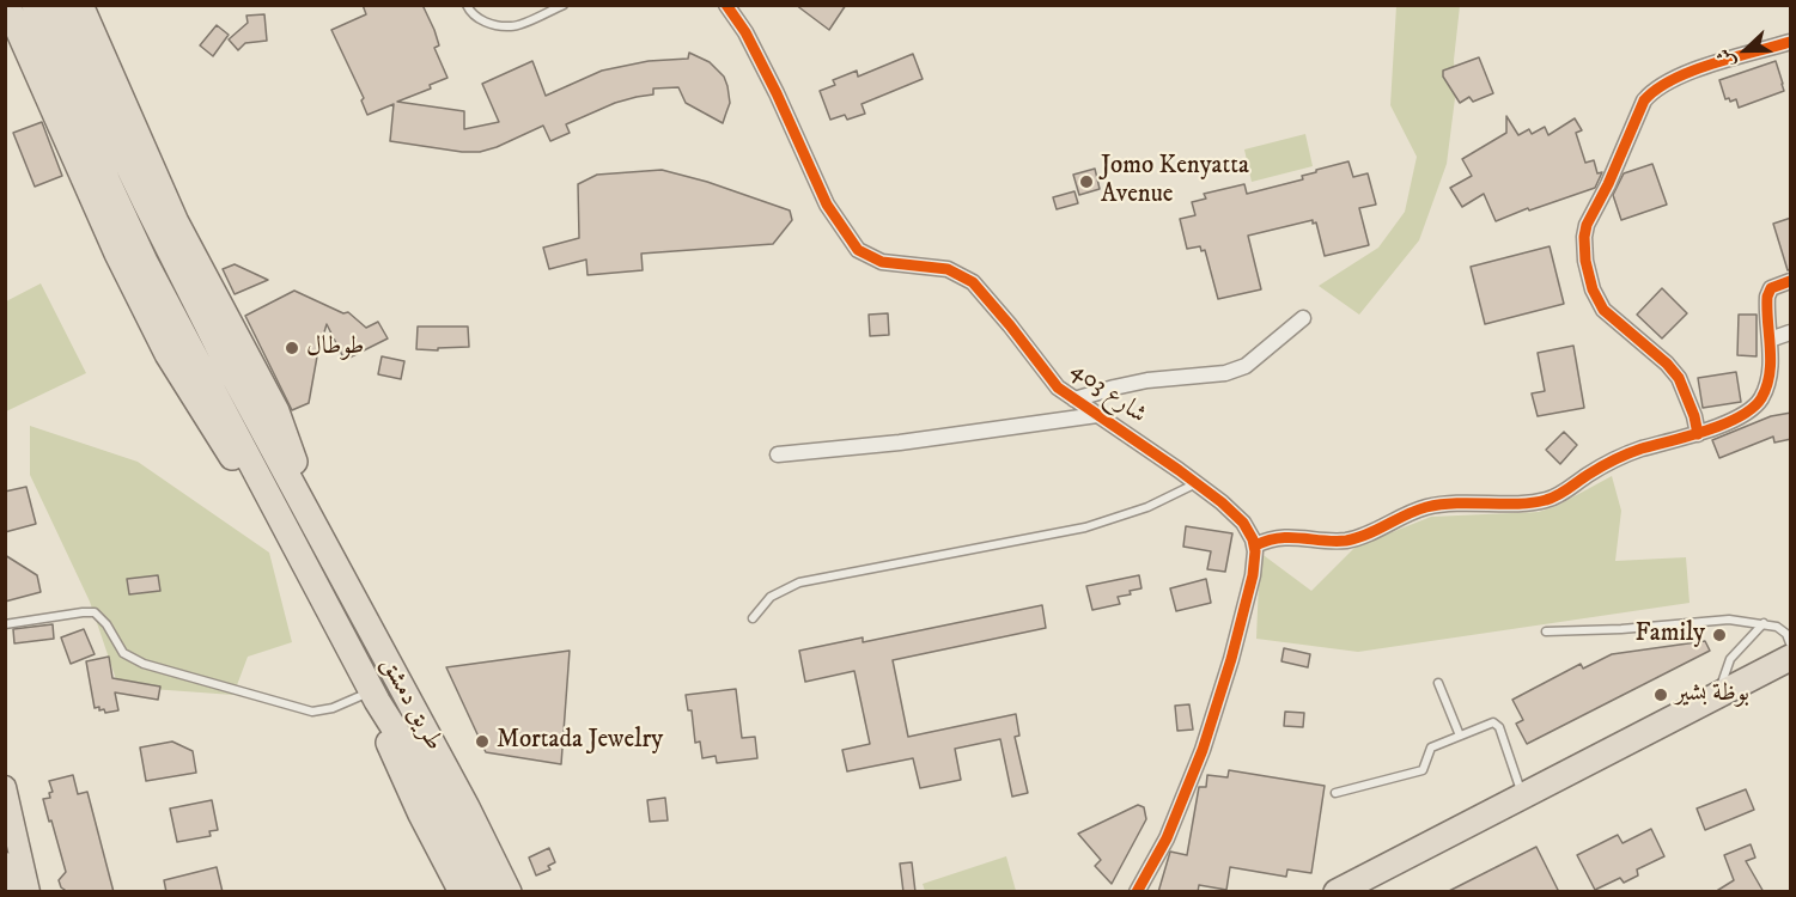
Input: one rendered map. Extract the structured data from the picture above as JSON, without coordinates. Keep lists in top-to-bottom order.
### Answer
{
  "streets": {
    "highway": ["طريق دمشق"],
    "street": ["شارع 403"]
  },
  "places": [
    "Jomo Kenyatta Avenue",
    "طوطال",
    "Family",
    "بوظة بشير",
    "Mortada Jewelry"
  ],
  "north": "left"
}
